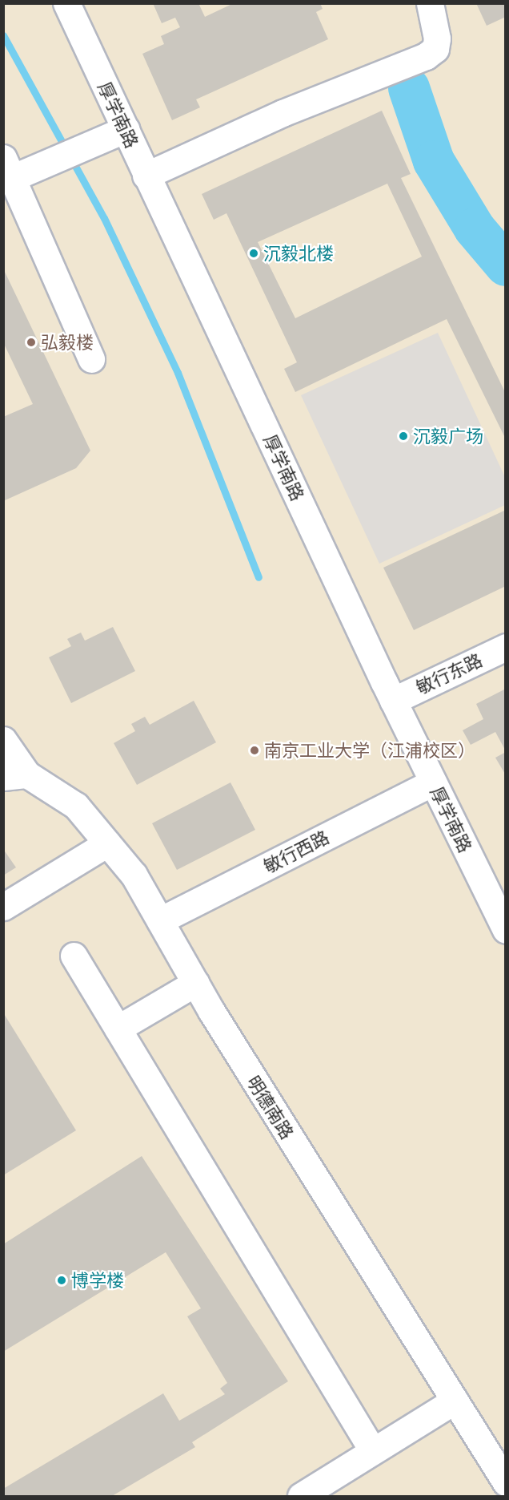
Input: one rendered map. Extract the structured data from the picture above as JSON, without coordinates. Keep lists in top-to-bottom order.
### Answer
{
  "streets": {
    "street": [
      "厚学南路",
      "敏行东路",
      "敏行西路",
      "明德南路"
    ]
  },
  "crossings": [
    ["厚学南路", "敏行东路"],
    ["厚学南路", "敏行西路"],
    ["敏行西路", "明德南路"]
  ],
  "places": [
    "沉毅北楼",
    "弘毅楼",
    "沉毅广场",
    "南京工业大学（江浦校区）",
    "博学楼"
  ]
}
